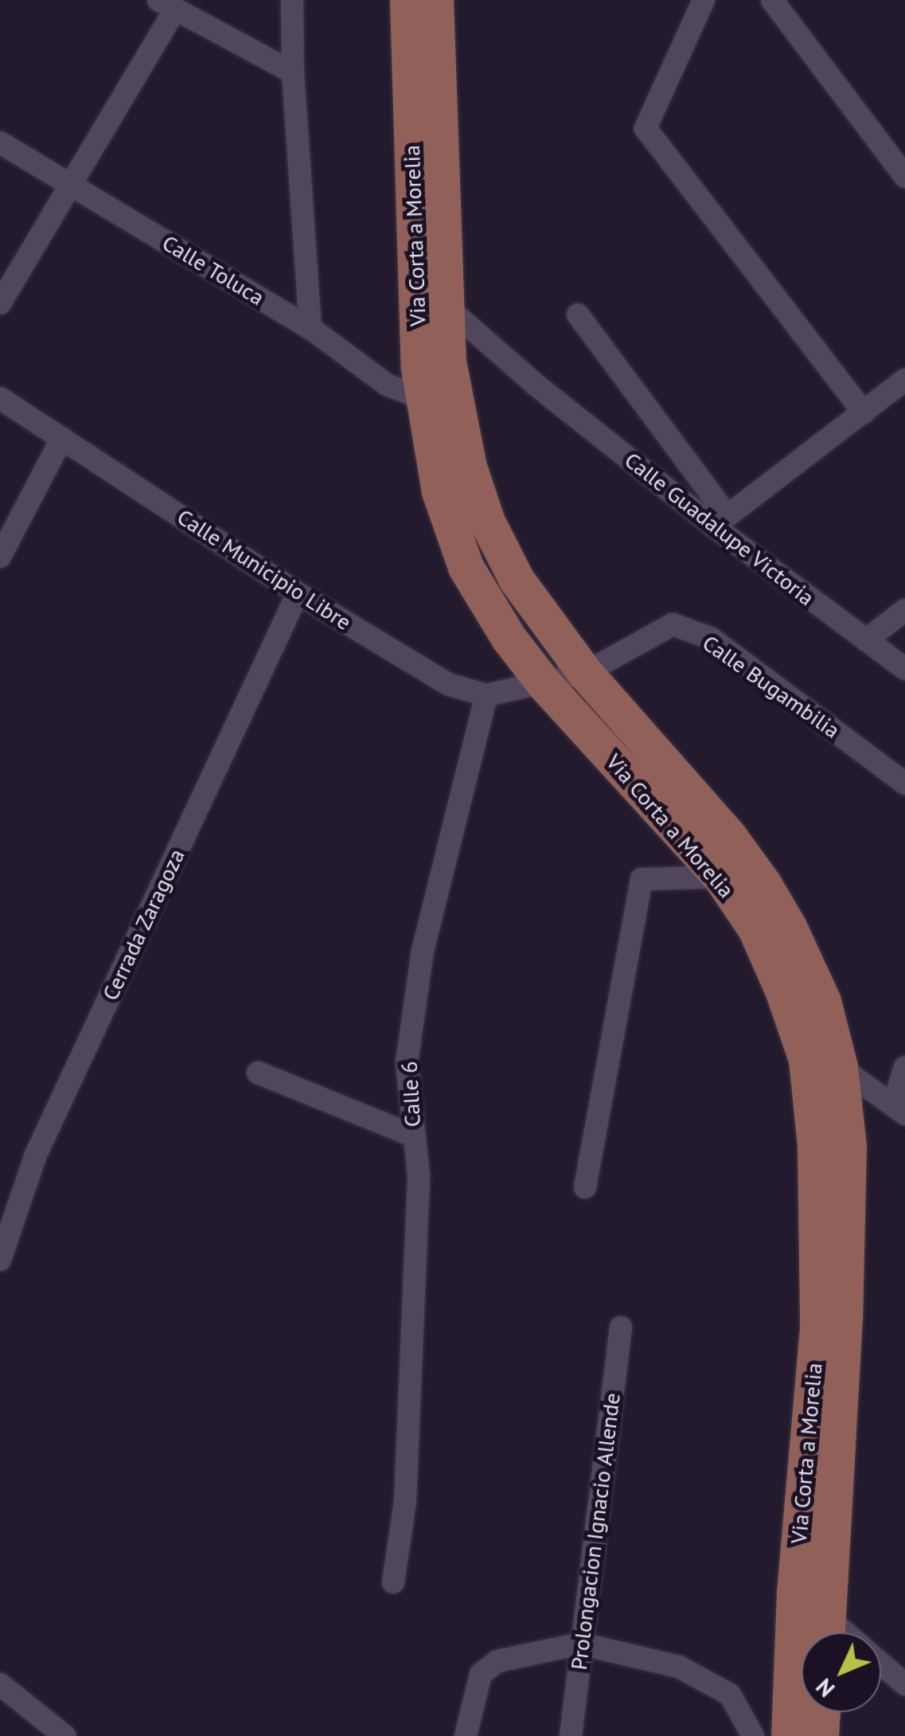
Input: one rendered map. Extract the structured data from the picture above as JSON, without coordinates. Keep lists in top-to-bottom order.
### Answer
{
  "streets": {
    "main road": ["Via Corta a Morelia"],
    "street": [
      "Calle Toluca",
      "Calle Guadalupe Victoria",
      "Calle Municipio Libre",
      "Calle Bugambilia",
      "Cerrada Zaragoza",
      "Calle 6",
      "Prolongacion Ignacio Allende"
    ]
  },
  "crossings": [
    ["Via Corta a Morelia", "Calle Toluca"],
    ["Via Corta a Morelia", "Calle Guadalupe Victoria"],
    ["Via Corta a Morelia", "Calle Municipio Libre"],
    ["Via Corta a Morelia", "Calle Bugambilia"],
    ["Calle Municipio Libre", "Calle Bugambilia"],
    ["Calle Municipio Libre", "Cerrada Zaragoza"],
    ["Calle Municipio Libre", "Calle 6"]
  ],
  "north": "bottom left"
}
